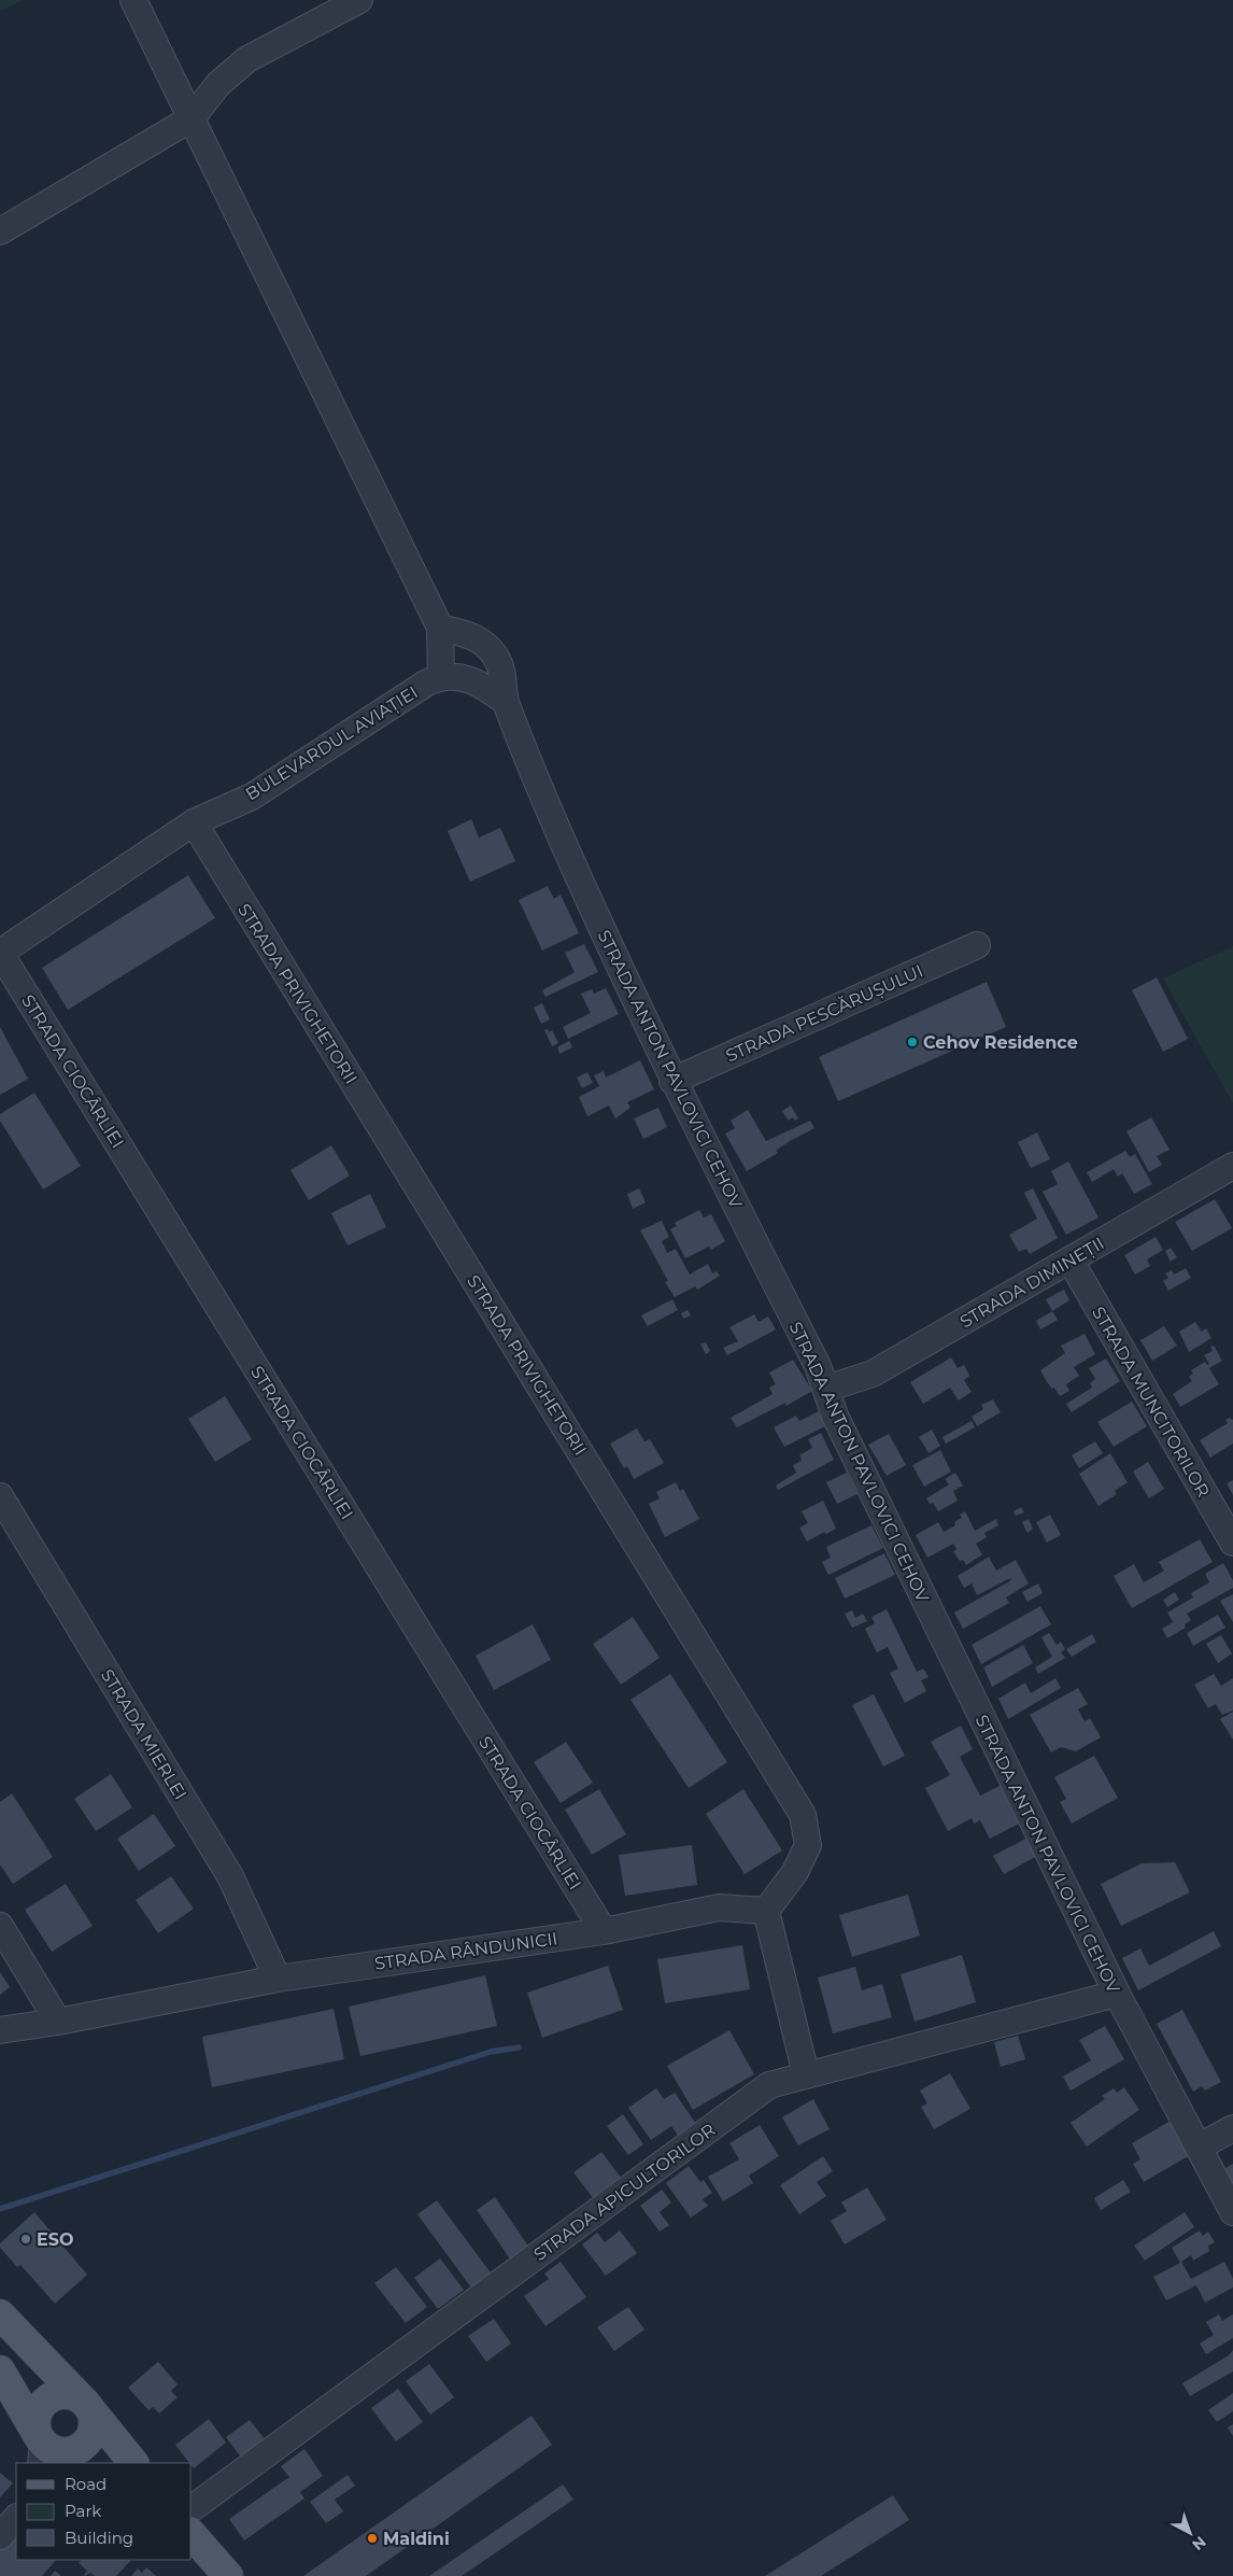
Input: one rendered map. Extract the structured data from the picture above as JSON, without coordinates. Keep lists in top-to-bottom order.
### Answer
{
  "streets": {
    "street": [
      "BULEVARDUL AVIAȚIEI",
      "STRADA PRIVIGHETORII",
      "STRADA PESCĂRUȘULUI",
      "STRADA ANTON PAVLOVICI CEHOV",
      "STRADA CIOCÂRLIEI",
      "STRADA DIMINEȚII",
      "STRADA MUNCITORILOR",
      "STRADA MIERLEI",
      "STRADA RÂNDUNICII",
      "STRADA APICULTORILOR"
    ]
  },
  "crossings": [
    ["BULEVARDUL AVIAȚIEI", "STRADA PRIVIGHETORII"],
    ["BULEVARDUL AVIAȚIEI", "STRADA CIOCÂRLIEI"],
    ["STRADA PRIVIGHETORII", "STRADA RÂNDUNICII"],
    ["STRADA PESCĂRUȘULUI", "STRADA ANTON PAVLOVICI CEHOV"],
    ["STRADA ANTON PAVLOVICI CEHOV", "STRADA DIMINEȚII"],
    ["STRADA ANTON PAVLOVICI CEHOV", "STRADA APICULTORILOR"],
    ["STRADA CIOCÂRLIEI", "STRADA RÂNDUNICII"],
    ["STRADA DIMINEȚII", "STRADA MUNCITORILOR"],
    ["STRADA MIERLEI", "STRADA RÂNDUNICII"]
  ],
  "places": ["Cehov Residence", "ESO", "Maldini"],
  "legend": ["Road", "Park", "Building"],
  "north": "bottom right"
}
